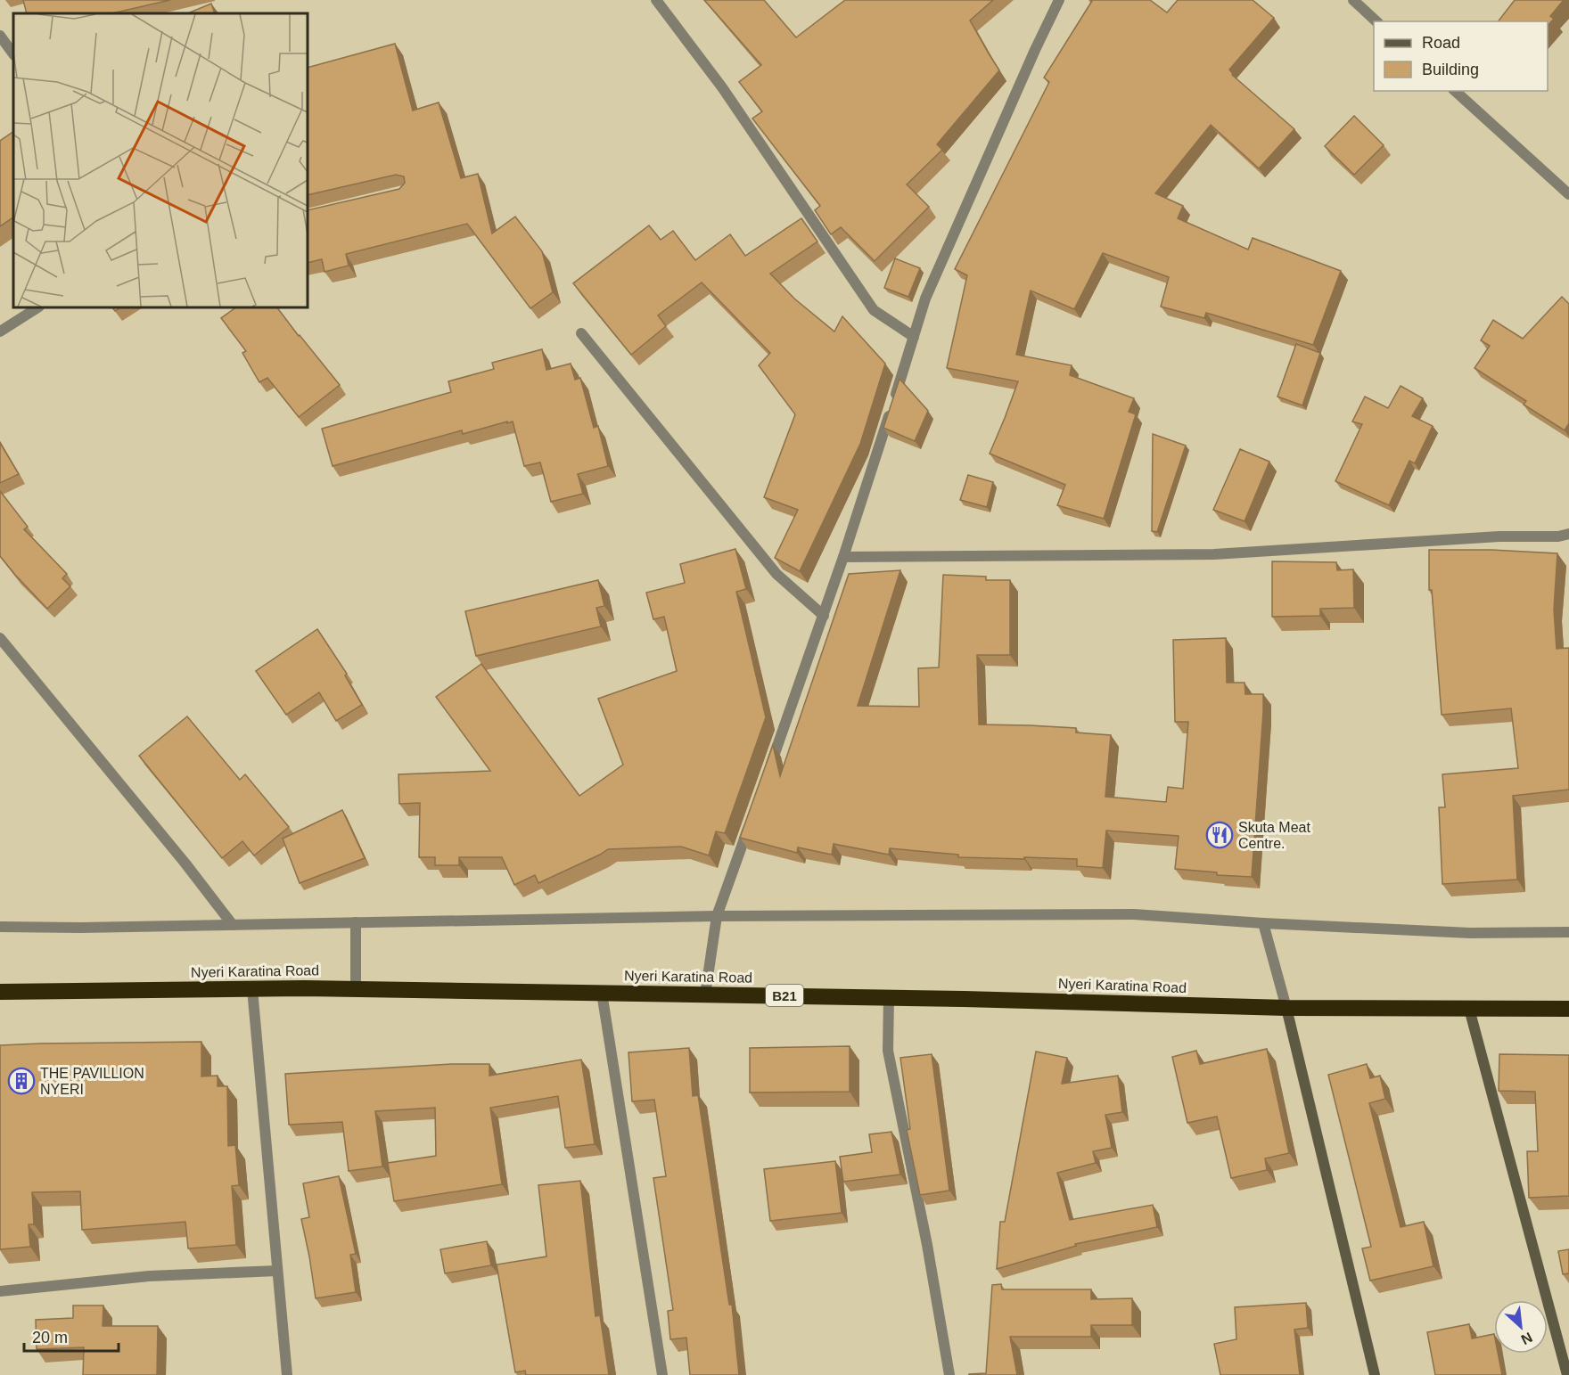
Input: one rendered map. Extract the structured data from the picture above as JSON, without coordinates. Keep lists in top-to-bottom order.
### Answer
{
  "streets": {
    "highway": ["Nyeri Karatina Road", "B21"]
  },
  "places": {
    "restaurant": ["Skuta Meat Centre."],
    "building": ["THE PAVILLION NYERI"]
  },
  "legend": ["Road", "Building"],
  "scale_bar": "20 m",
  "north": "bottom right"
}
